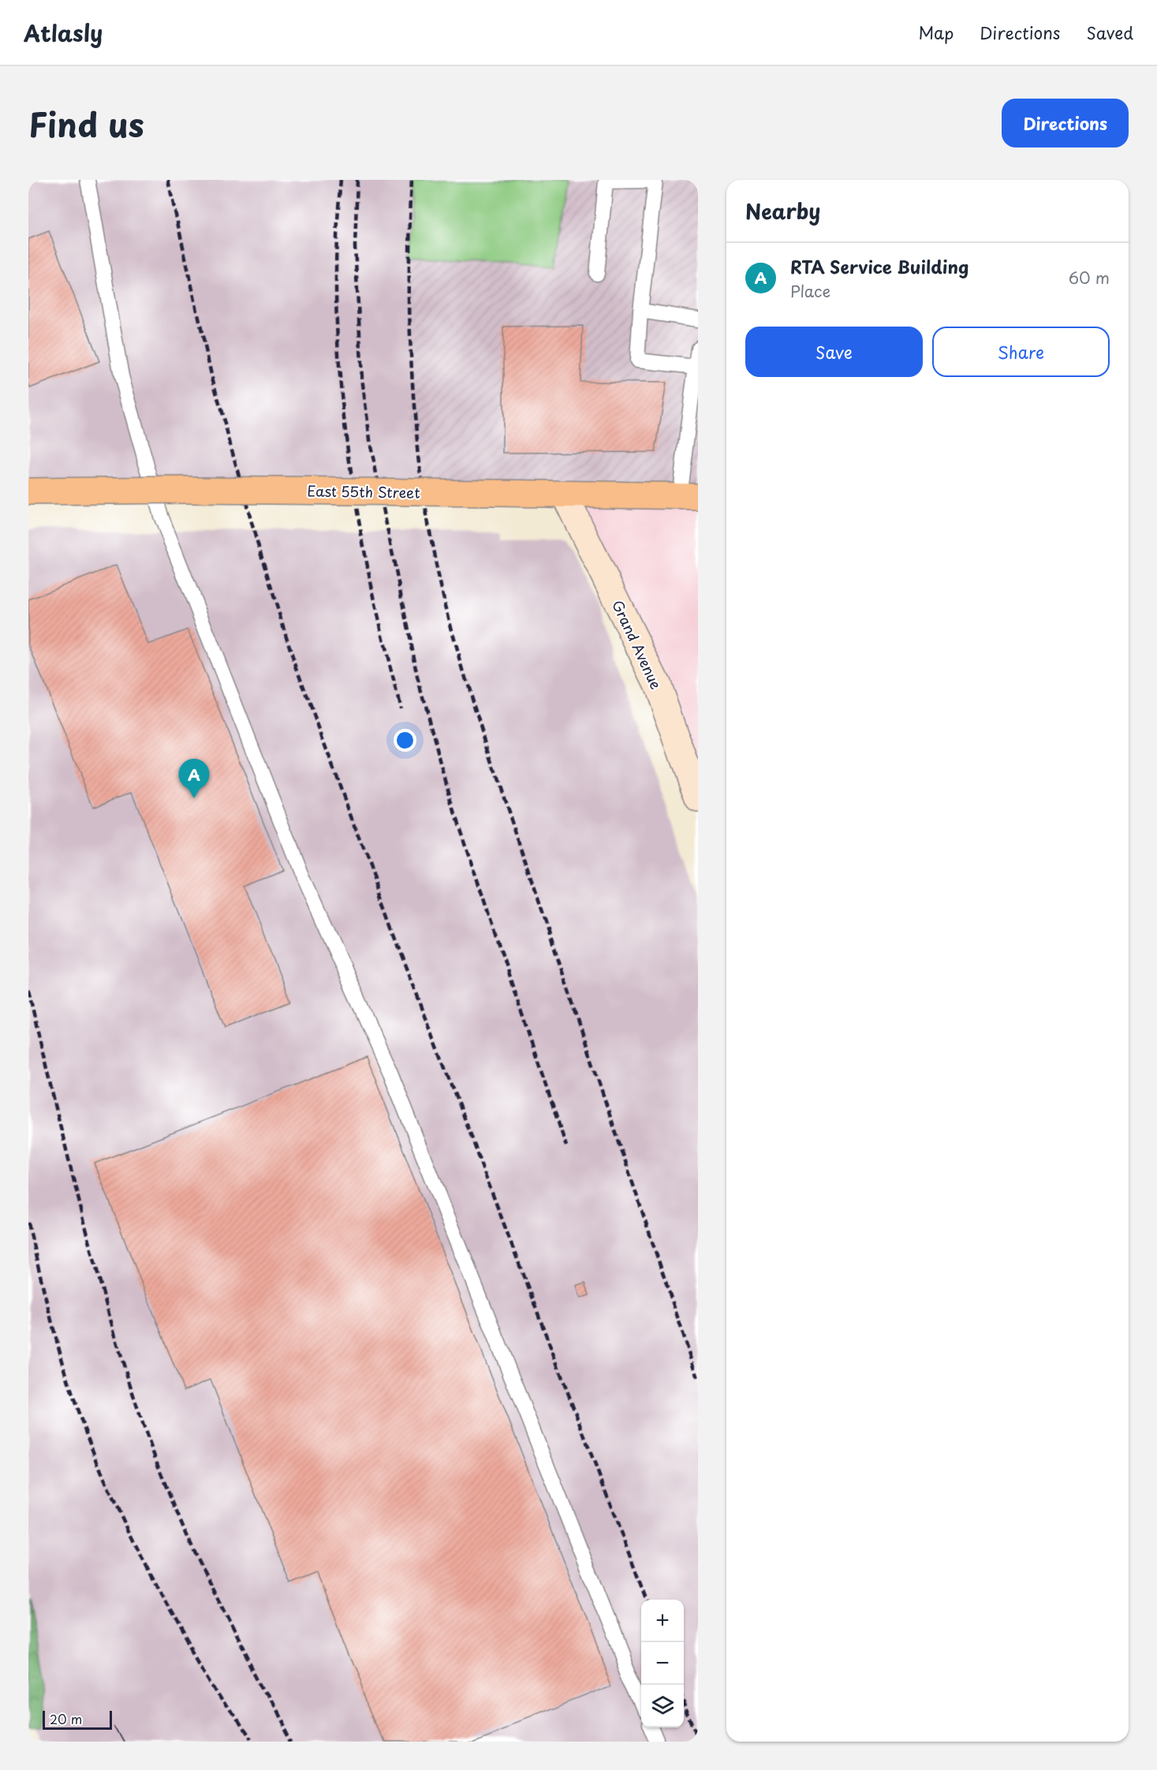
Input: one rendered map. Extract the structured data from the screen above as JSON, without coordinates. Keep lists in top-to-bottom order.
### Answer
{
  "streets": {
    "main road": ["East 55th Street"],
    "street": ["Grand Avenue"]
  },
  "crossings": [
    ["East 55th Street", "Grand Avenue"]
  ],
  "scale_bar": "20 m",
  "page": {
    "header": "Atlasly",
    "nav": ["Map", "Directions", "Saved"],
    "title": "Find us",
    "buttons": [
      "Directions",
      ["Save", "Share"]
    ],
    "heading": "Nearby",
    "list": [
      {
        "mark": "A",
        "name": "RTA Service Building",
        "note": "Place",
        "value": "60 m"
      }
    ],
    "pins": "A",
    "map_buttons": ["+", "−"],
    "scale": "20 m"
  }
}
